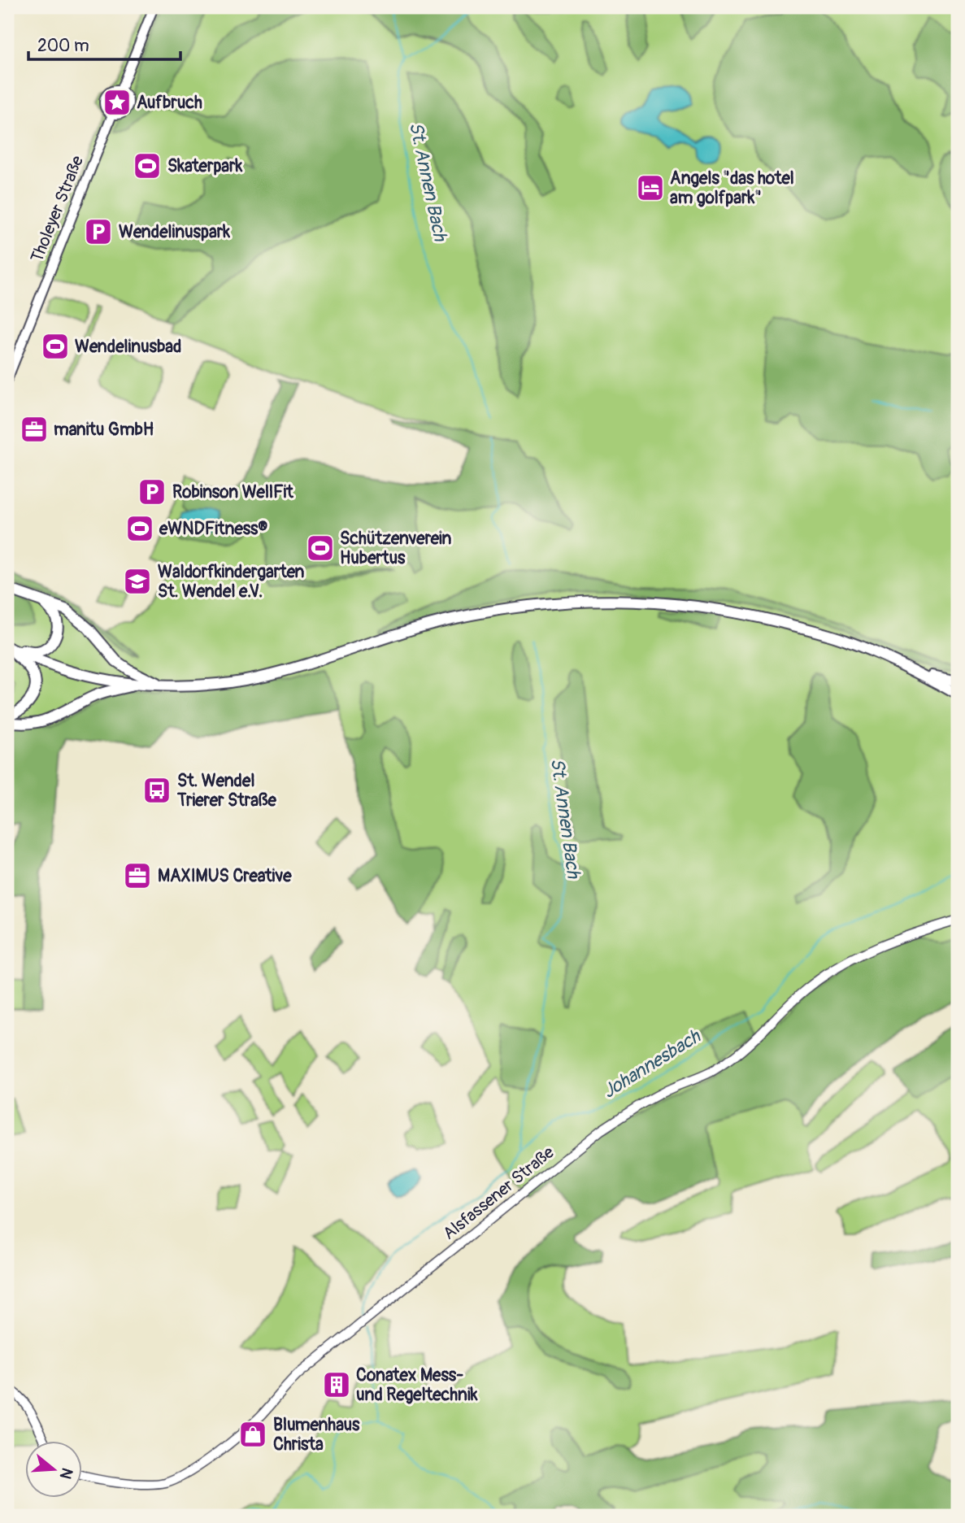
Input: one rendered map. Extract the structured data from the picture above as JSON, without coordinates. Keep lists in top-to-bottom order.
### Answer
{
  "streets": {
    "main road": ["Tholeyer Straße", "Alsfassener Straße"]
  },
  "water": ["St. Annen Bach", "Johannesbach"],
  "places": {
    "place": ["Aufbruch"],
    "sports": [
      "Skaterpark",
      "Wendelinusbad",
      "eWNDFitness®",
      "Schützenverein Hubertus"
    ],
    "hotel": ["Angels \"das hotel am golfpark\""],
    "parking": ["Wendelinuspark", "Robinson WellFit"],
    "office": ["manitu GmbH", "MAXIMUS Creative"],
    "school or university": ["Waldorfkindergarten St. Wendel e.V."],
    "bus stop": ["St. Wendel Trierer Straße"],
    "building": ["Conatex Mess- und Regeltechnik"],
    "shop": ["Blumenhaus Christa"]
  },
  "scale_bar": "200 m",
  "north": "right"
}
